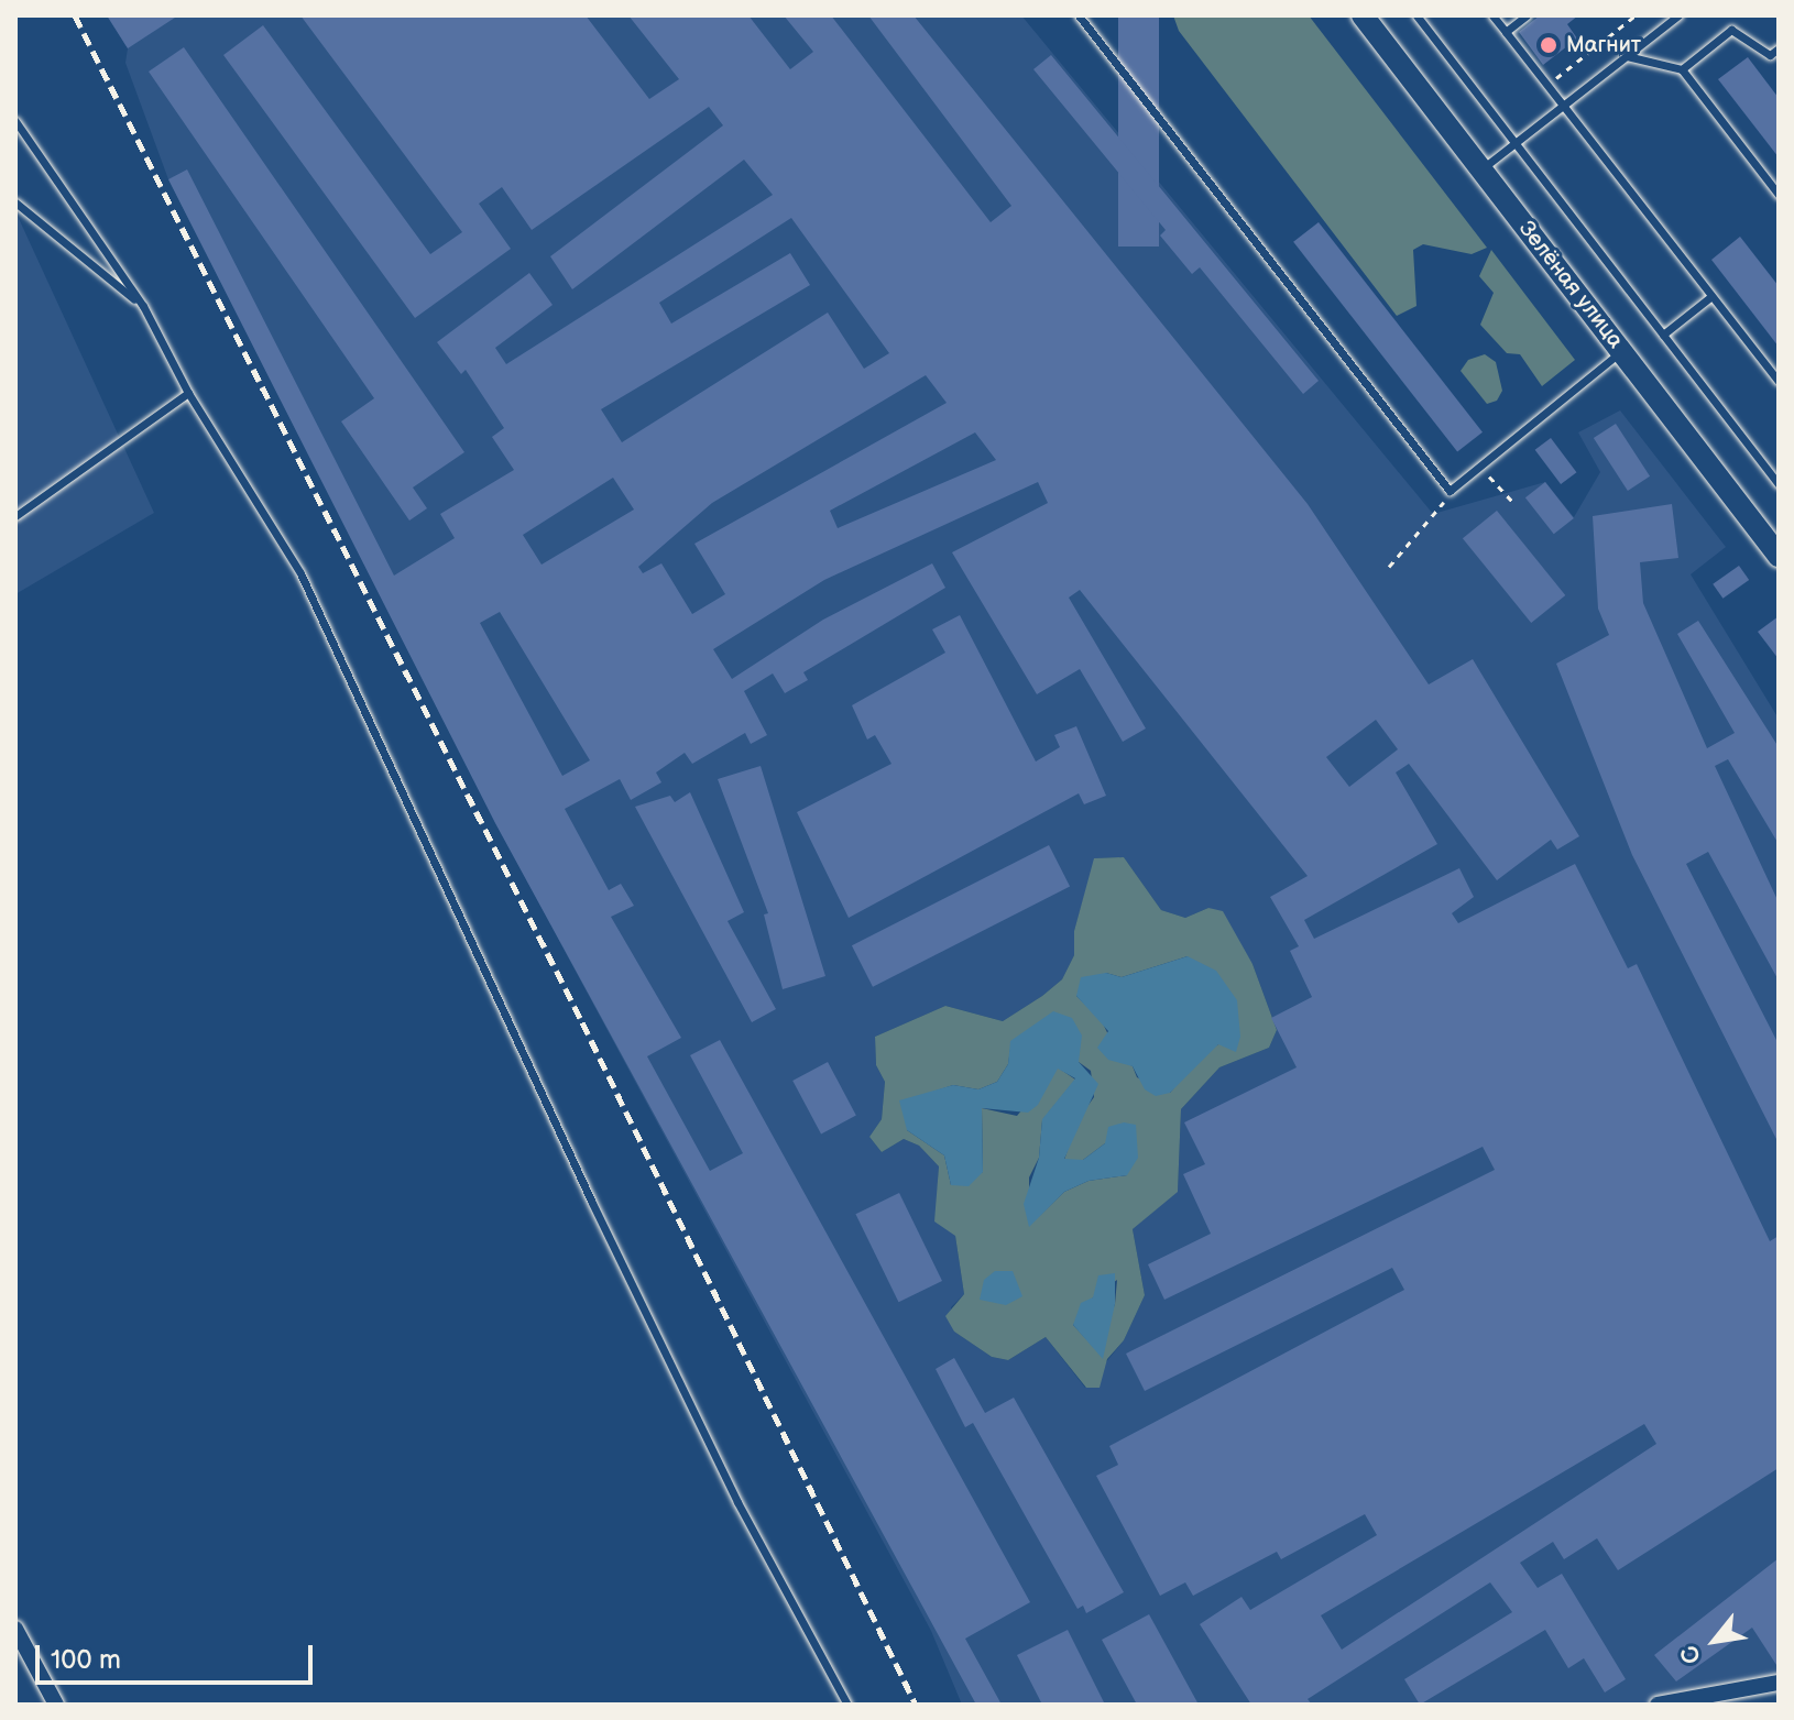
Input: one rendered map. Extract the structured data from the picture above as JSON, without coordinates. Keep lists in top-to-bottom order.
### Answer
{
  "streets": {
    "main road": ["Зелёная улица"]
  },
  "places": ["Магнит"],
  "scale_bar": "100 m",
  "north": "bottom left"
}
